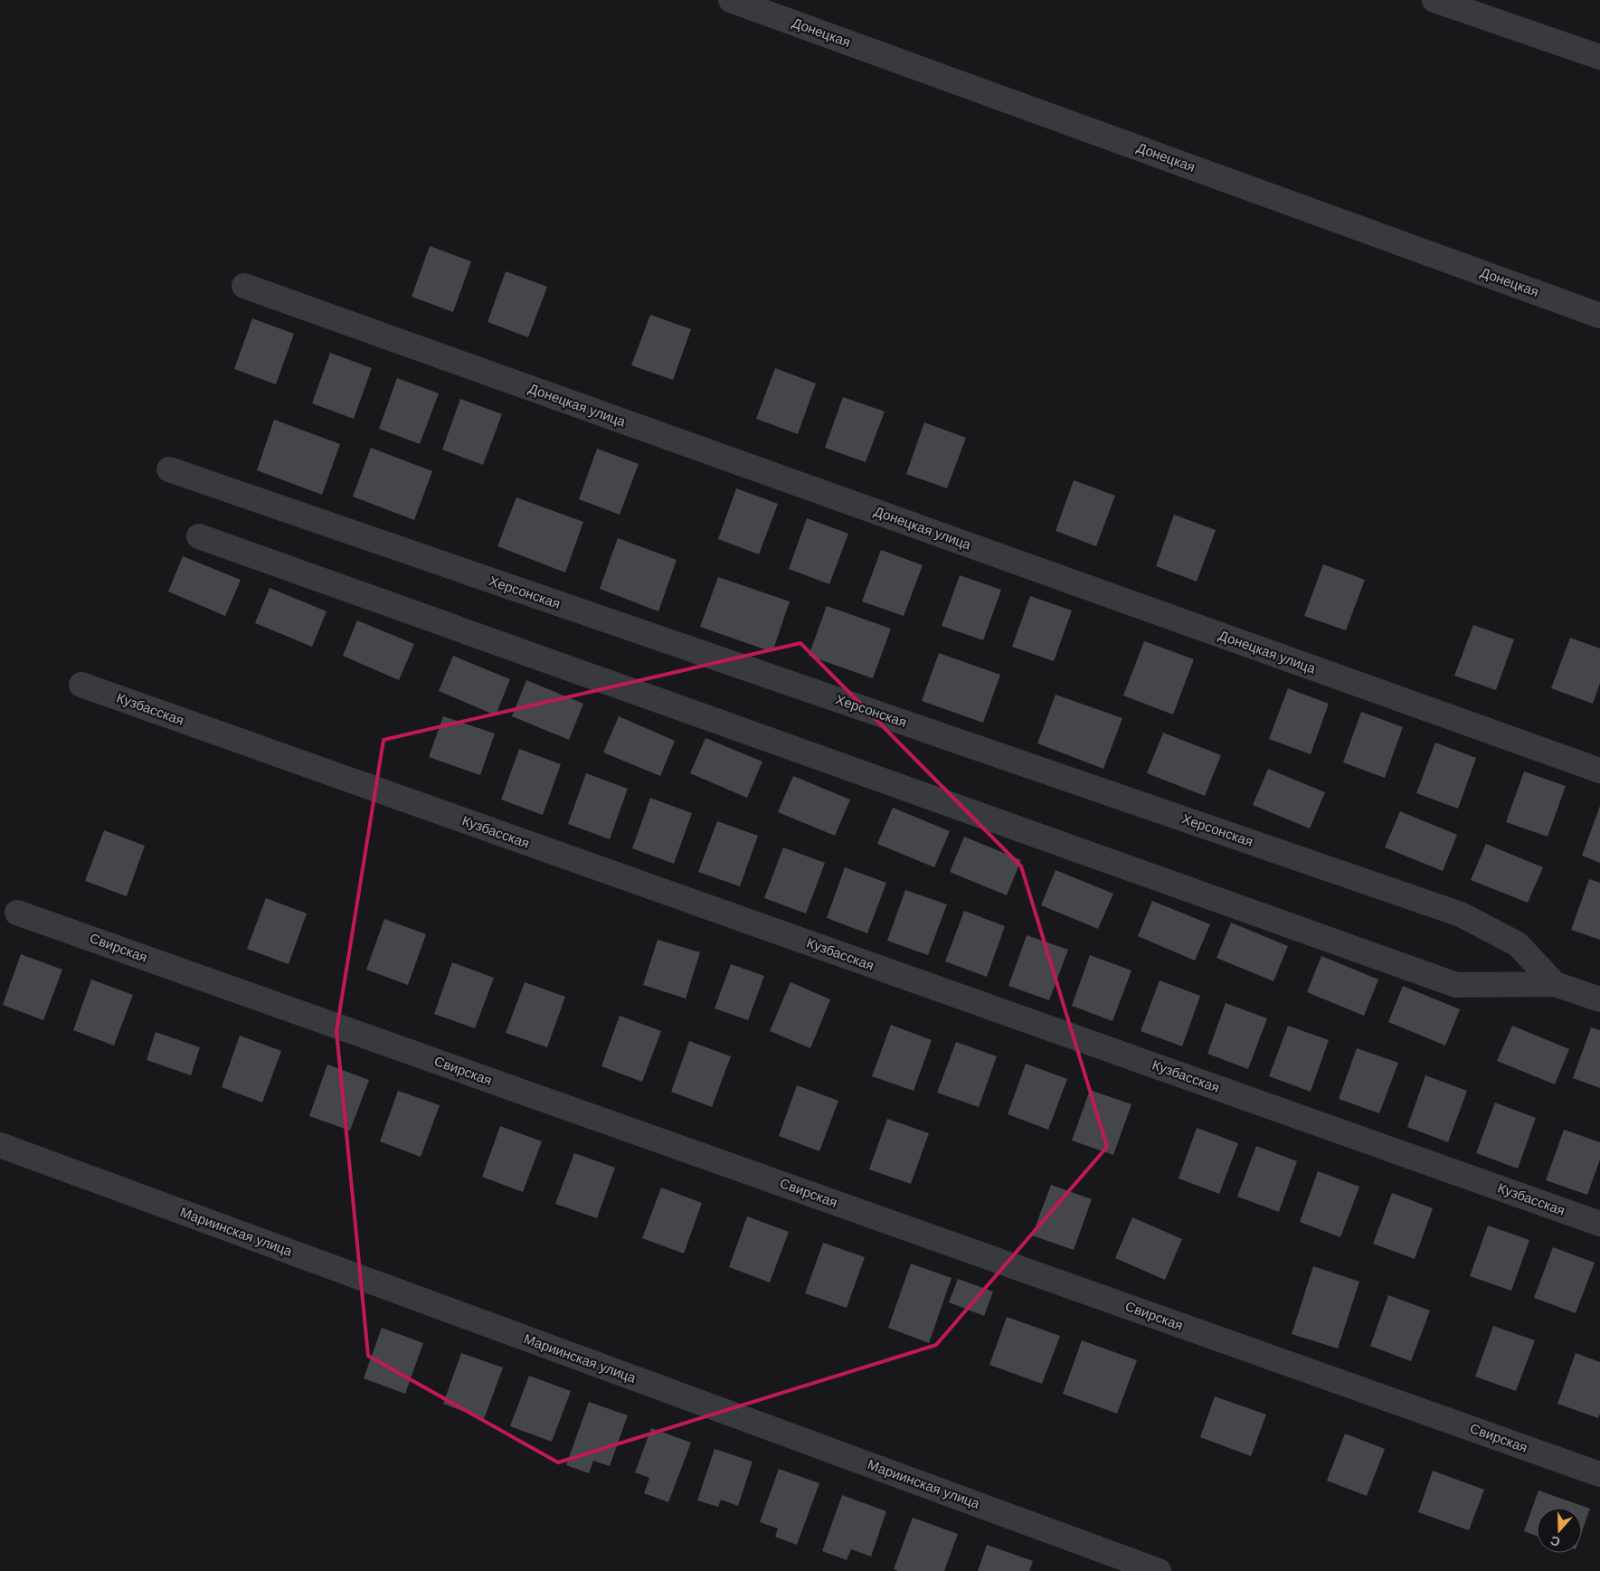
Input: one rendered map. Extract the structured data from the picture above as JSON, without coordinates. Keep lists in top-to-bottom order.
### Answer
{
  "streets": {
    "street": [
      "Донецкая",
      "Донецкая улица",
      "Херсонская",
      "Кузбасская",
      "Свирская",
      "Мариинская улица"
    ]
  },
  "north": "bottom"
}
